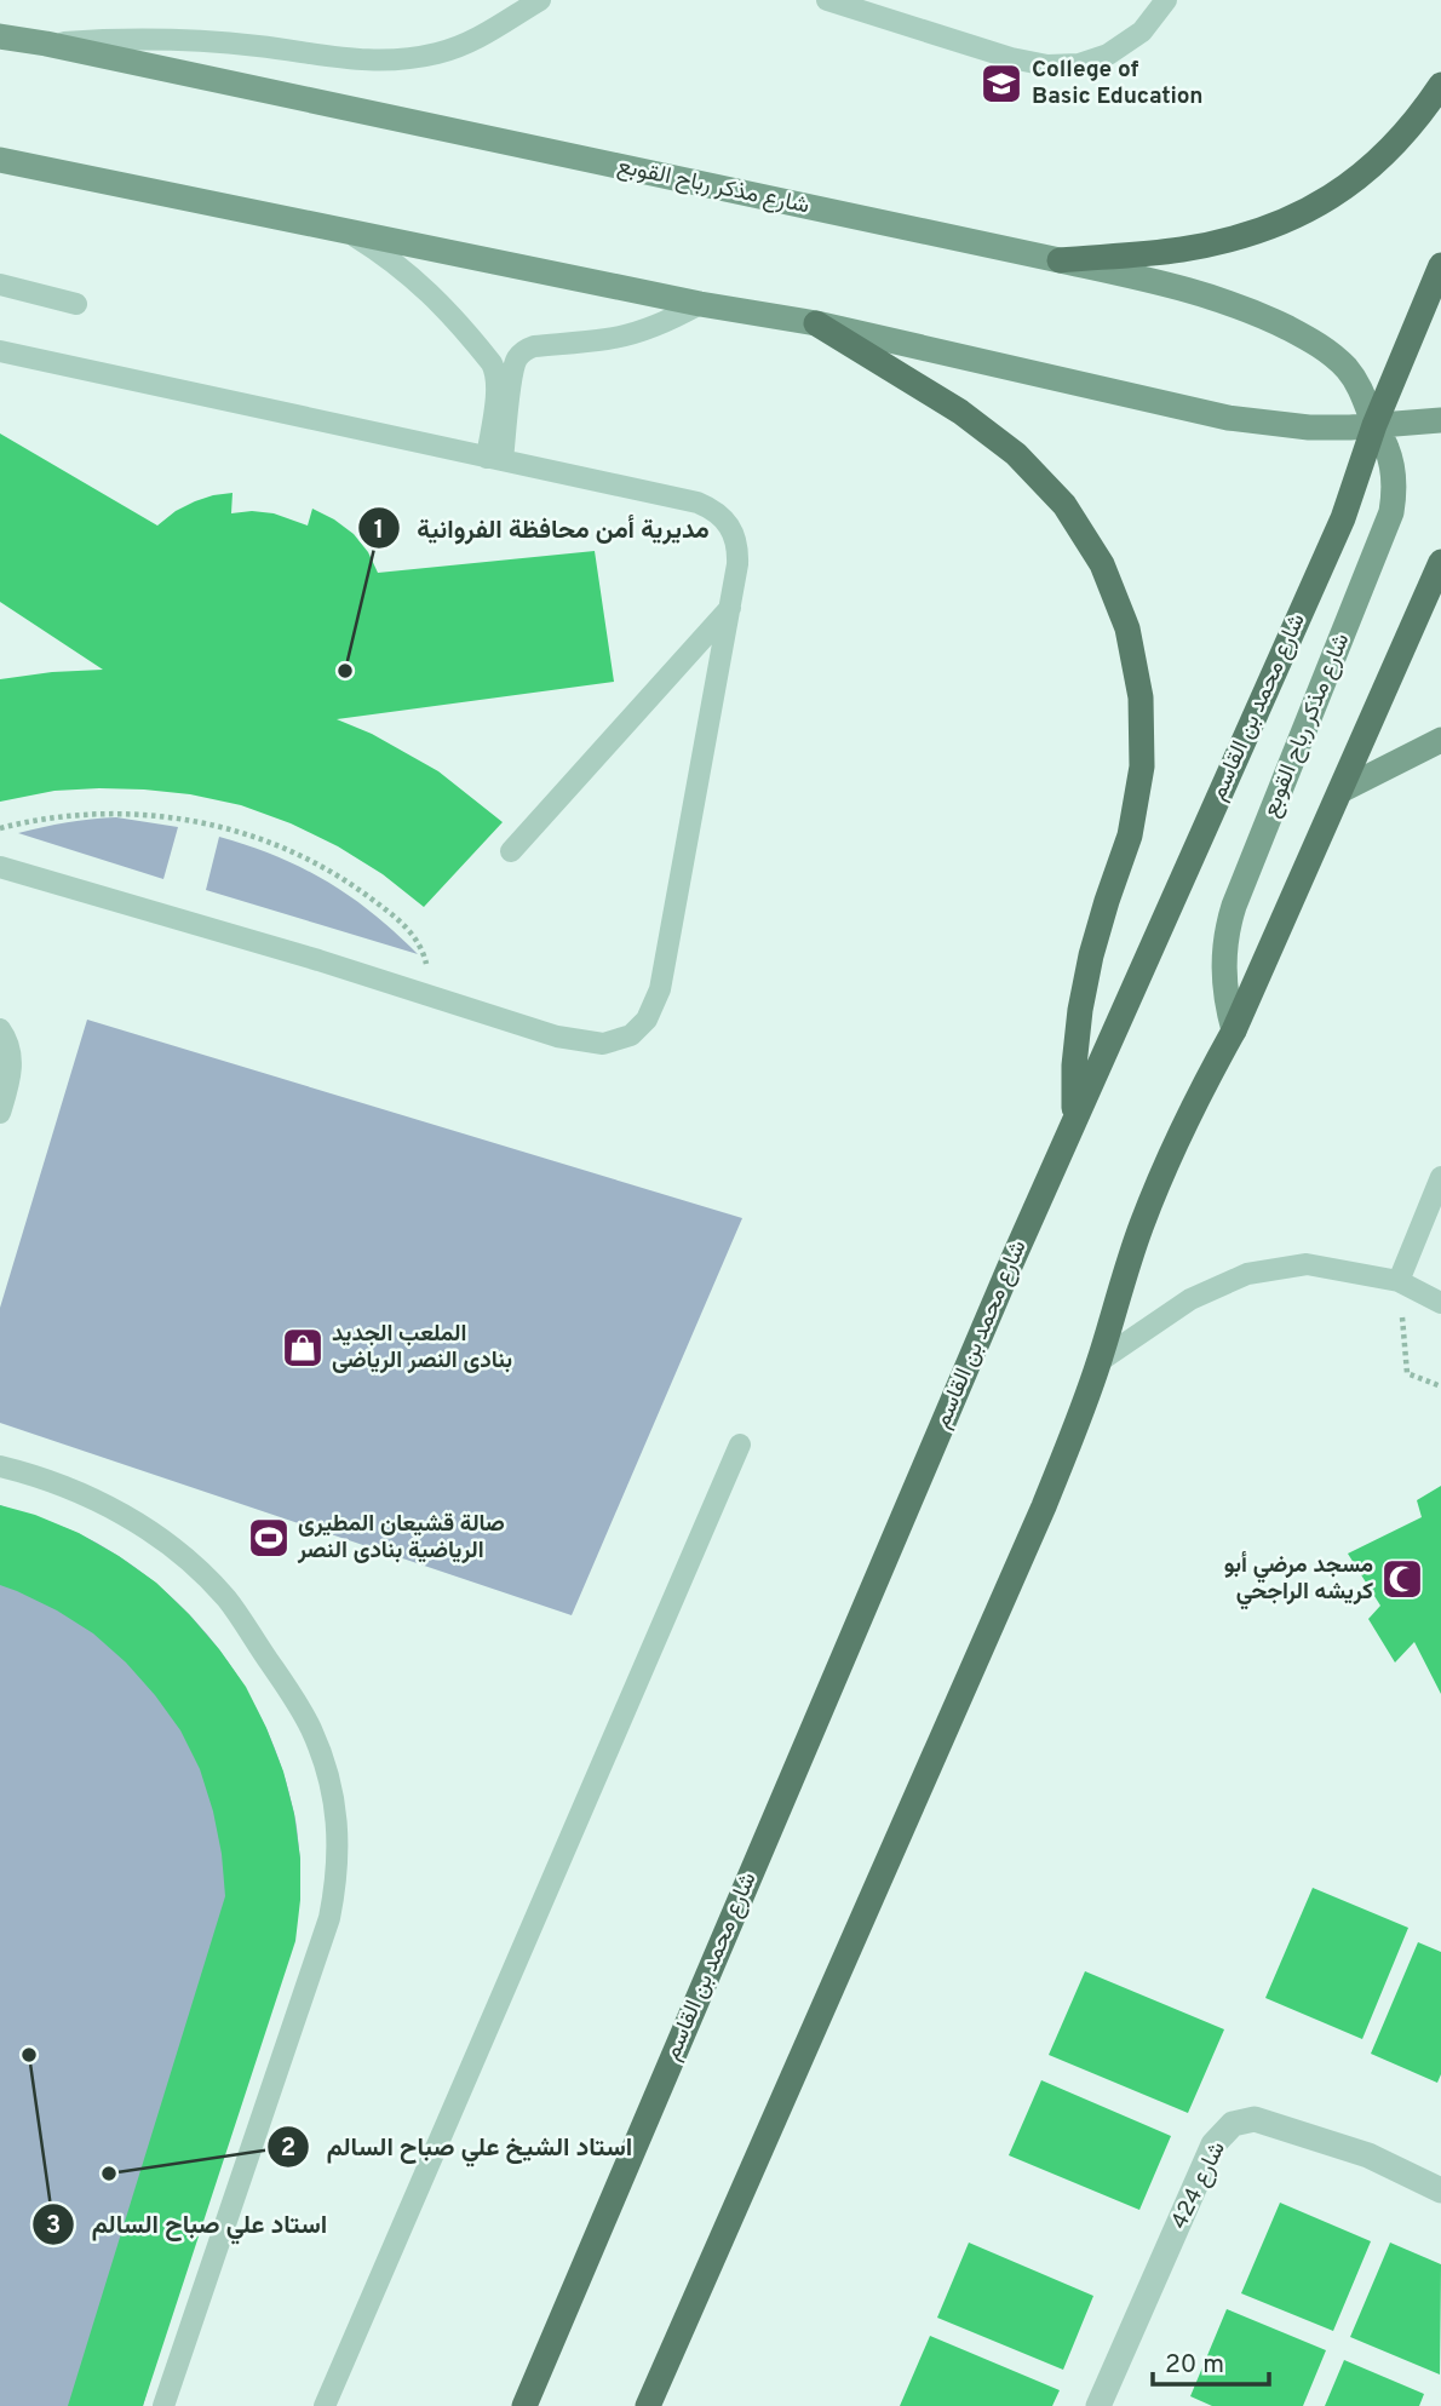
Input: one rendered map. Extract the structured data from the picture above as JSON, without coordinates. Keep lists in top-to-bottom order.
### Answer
{
  "streets": {
    "main road": ["شارع محمد بن القاسم"],
    "street": ["شارع مذكر رباح القوبع", "شارع 424"]
  },
  "crossings": [
    ["شارع مذكر رباح القوبع", "شارع محمد بن القاسم"]
  ],
  "places": {
    "school or university": ["College of Basic Education"],
    "other": ["مديرية أمن محافظة الفروانية", "استاد علي صباح السالم", "استاد الشيخ علي صباح السالم"],
    "shop": ["الملعب الجديد بنادى النصر الرياضى"],
    "sports": ["صالة قشيعان المطيرى الرياضية بنادى النصر"],
    "mosque": ["مسجد مرضي أبو كريشه الراجحي"]
  },
  "scale_bar": "20 m"
}
